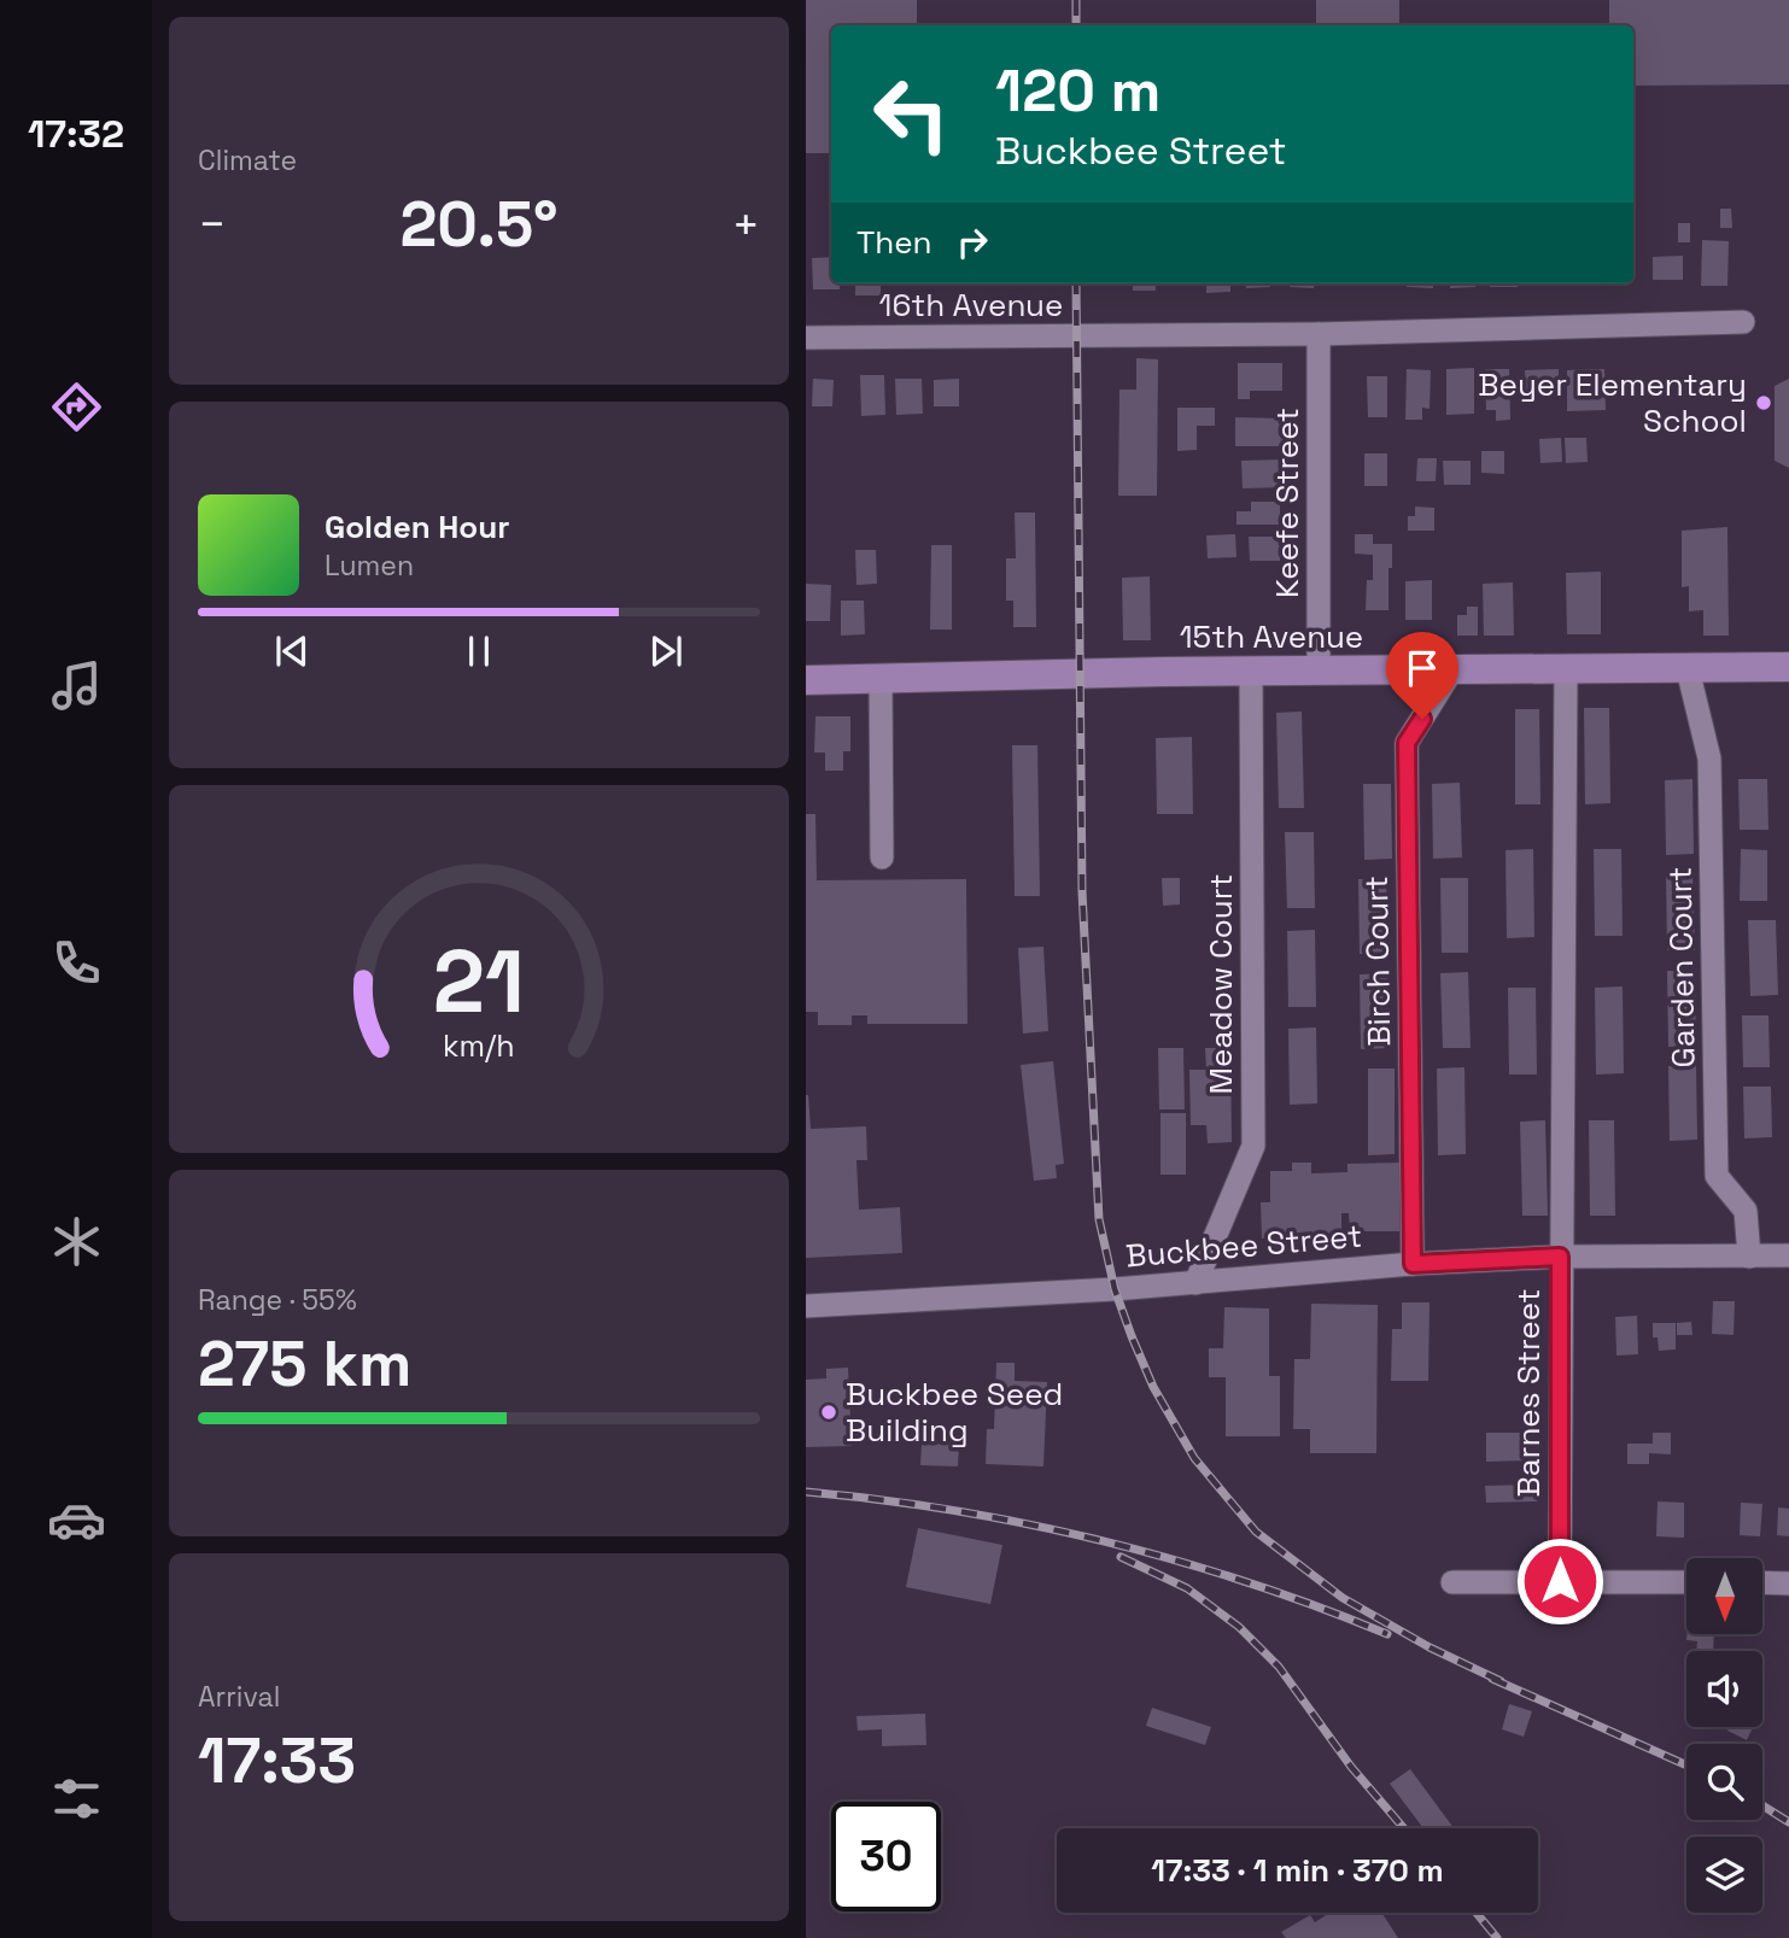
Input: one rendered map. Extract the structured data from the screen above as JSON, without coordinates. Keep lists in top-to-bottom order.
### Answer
{
  "streets": {
    "main road": ["15th Avenue"],
    "street": [
      "16th Avenue",
      "Keefe Street",
      "Birch Court",
      "Garden Court",
      "Meadow Court",
      "Buckbee Street",
      "Barnes Street"
    ]
  },
  "crossings": [
    ["16th Avenue", "Keefe Street"],
    ["Keefe Street", "15th Avenue"],
    ["15th Avenue", "Birch Court"],
    ["15th Avenue", "Garden Court"],
    ["15th Avenue", "Meadow Court"],
    ["Birch Court", "Buckbee Street"],
    ["Garden Court", "Buckbee Street"],
    ["Meadow Court", "Buckbee Street"],
    ["Buckbee Street", "Barnes Street"]
  ],
  "places": ["Beyer Elementary School", "Buckbee Seed Building"],
  "north": "bottom",
  "page": {
    "tabs": "17:32",
    "tile": [
      "Climate",
      ["Range · 55%", "275 km"],
      ["Arrival", "17:33"]
    ],
    "turn": ["120 m", "Buckbee Street"],
    "heat": ["−", "20.5°", "+"],
    "then": "Then",
    "song": ["Golden Hour", "Lumen"],
    "limit": "30",
    "trip": "17:33 · 1 min · 370 m",
    "gauge": ["21", "km/h"]
  }
}
